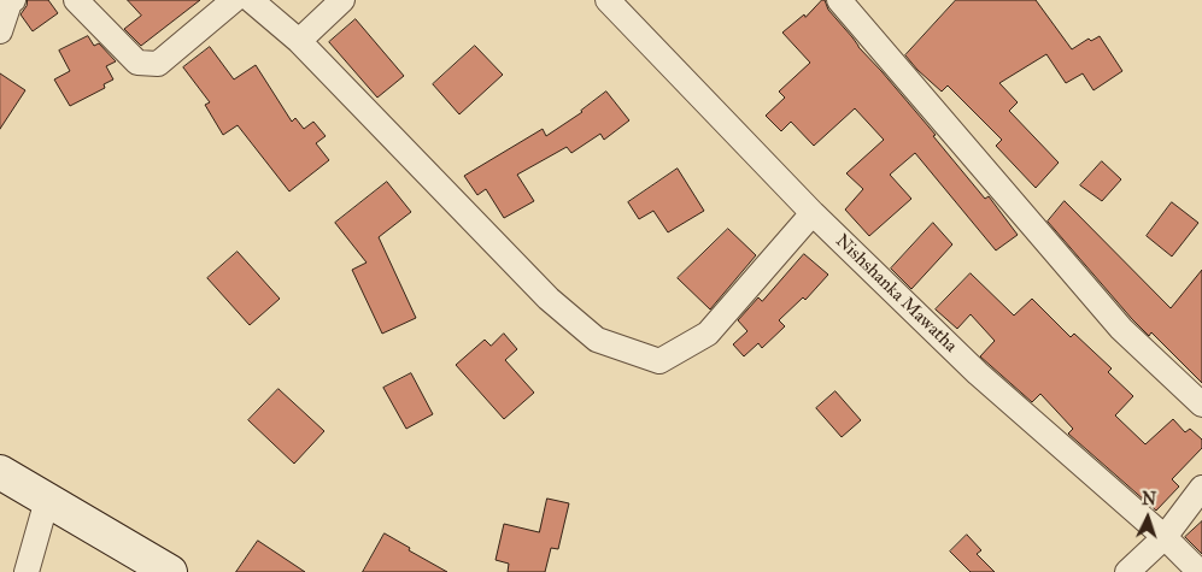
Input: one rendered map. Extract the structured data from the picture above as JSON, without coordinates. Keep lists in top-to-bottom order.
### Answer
{
  "streets": {
    "street": ["Nishshanka Mawatha"]
  },
  "north": "top"
}
